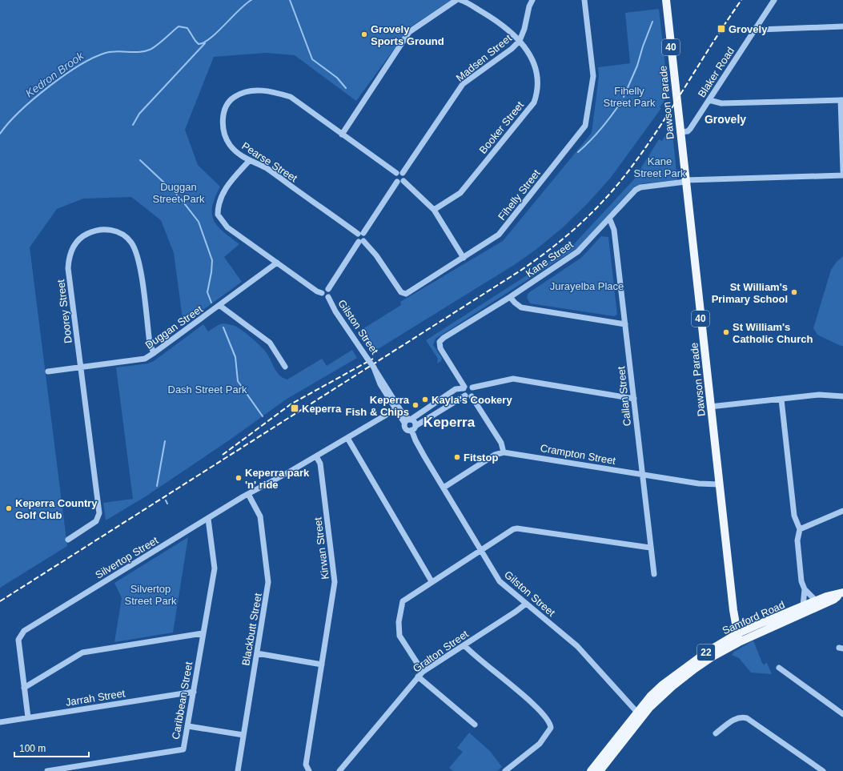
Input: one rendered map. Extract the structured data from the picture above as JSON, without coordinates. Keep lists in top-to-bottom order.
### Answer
{
  "streets": {
    "main road": [
      "40",
      "Dawson Parade",
      "Samford Road",
      "22"
    ],
    "street": [
      "Madsen Street",
      "Blaker Road",
      "Booker Street",
      "Pearse Street",
      "Fihelly Street",
      "Kane Street",
      "Doorey Street",
      "Duggan Street",
      "Gilston Street",
      "Callan Street",
      "Crampton Street",
      "Kirwan Street",
      "Silvertop Street",
      "Blackbutt Street",
      "Gralton Street",
      "Jarrah Street",
      "Caribbean Street"
    ]
  },
  "crossings": [
    ["Madsen Street", "Booker Street"],
    ["Madsen Street", "Pearse Street"],
    ["Blaker Road", "Dawson Parade"],
    ["Dawson Parade", "Kane Street"],
    ["Dawson Parade", "Crampton Street"],
    ["Dawson Parade", "Samford Road"],
    ["Kane Street", "Callan Street"],
    ["Doorey Street", "Duggan Street"],
    ["Gilston Street", "Samford Road"],
    ["Gilston Street", "Gralton Street"],
    ["Callan Street", "Crampton Street"],
    ["Kirwan Street", "Silvertop Street"],
    ["Silvertop Street", "Blackbutt Street"],
    ["Silvertop Street", "Jarrah Street"],
    ["Silvertop Street", "Caribbean Street"],
    ["Jarrah Street", "Caribbean Street"]
  ],
  "districts": ["Grovely", "Keperra"],
  "water": ["Kedron Brook"],
  "parks": [
    "Fihelly Street Park",
    "Kane Street Park",
    "Duggan Street Park",
    "Jurayelba Place",
    "Dash Street Park",
    "Silvertop Street Park"
  ],
  "places": {
    "transit": ["Grovely", "Keperra"],
    "other": [
      "Grovely Sports Ground",
      "St William's Primary School",
      "St William's Catholic Church",
      "Kayla's Cookery",
      "Keperra Fish & Chips",
      "Fitstop",
      "Keperra park 'n' ride",
      "Keperra Country Golf Club"
    ]
  },
  "scale_bar": "100 m"
}
